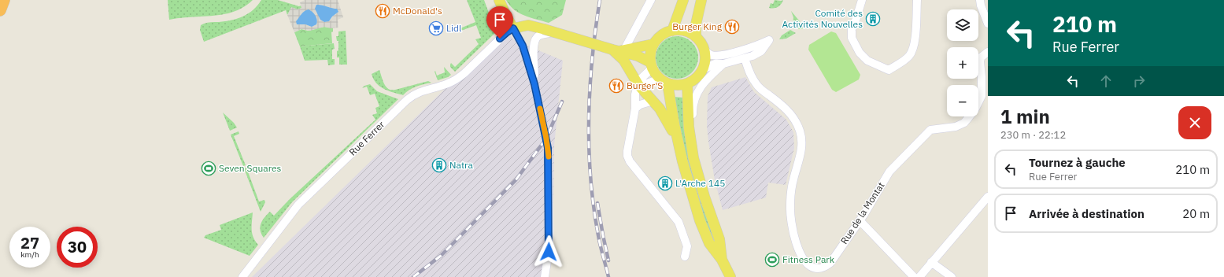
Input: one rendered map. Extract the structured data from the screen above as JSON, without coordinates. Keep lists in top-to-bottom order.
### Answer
{
  "streets": {
    "street": ["Rue Ferrer", "Rue de la Montat"]
  },
  "places": {
    "restaurant": ["McDonald's", "Burger King", "Burger'S"],
    "building": ["Comité des Activités Nouvelles", "Natra", "L'Arche 145"],
    "supermarket": ["Lidl"],
    "sports": ["Seven Squares", "Fitness Park"]
  },
  "page": {
    "turn": ["210 m", "Rue Ferrer"],
    "map_buttons": ["+", "−"],
    "heading": ["1 min", "230 m · 22:12"],
    "list": [
      {
        "name": "Tournez à gauche",
        "note": "Rue Ferrer",
        "value": "210 m"
      },
      {
        "name": "Arrivée à destination",
        "value": "20 m"
      }
    ],
    "speed": "27 km/h",
    "limit": "30"
  }
}
